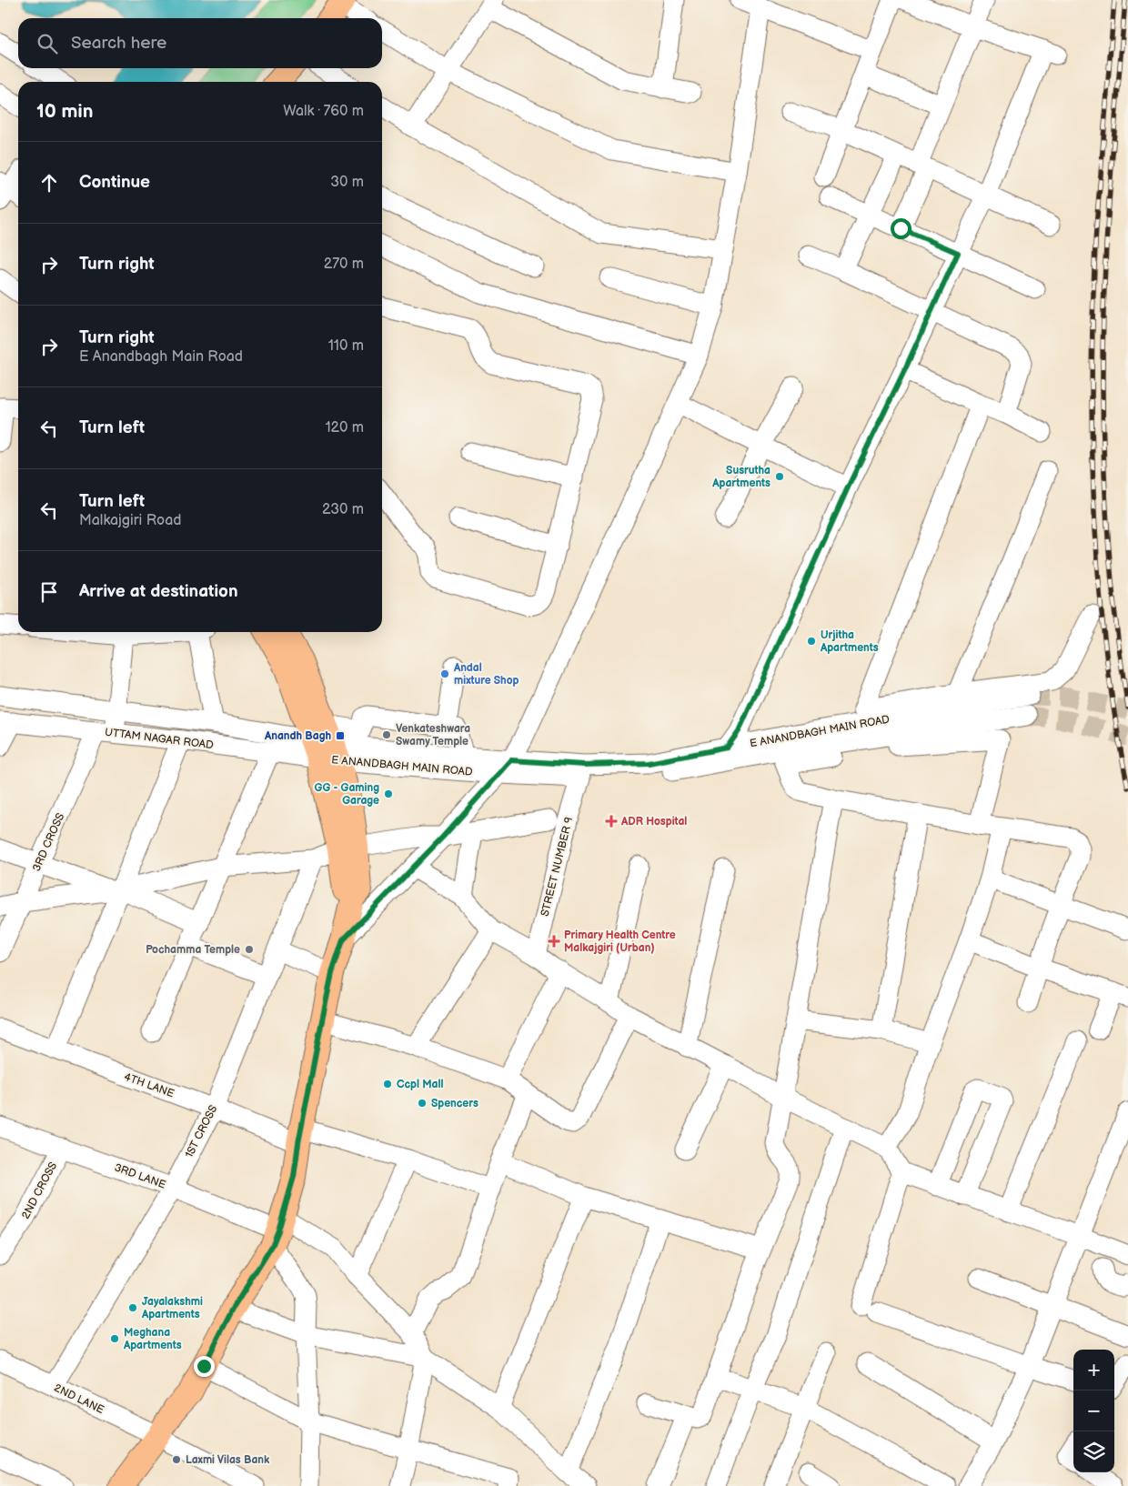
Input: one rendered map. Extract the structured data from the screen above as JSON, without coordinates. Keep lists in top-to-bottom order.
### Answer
{
  "streets": {
    "street": [
      "E ANANDBAGH MAIN ROAD",
      "UTTAM NAGAR ROAD",
      "3RD CROSS",
      "STREET NUMBER 9",
      "4TH LANE",
      "1ST CROSS",
      "3RD LANE",
      "2ND CROSS",
      "2ND LANE"
    ]
  },
  "crossings": [
    ["E ANANDBAGH MAIN ROAD", "UTTAM NAGAR ROAD"],
    ["E ANANDBAGH MAIN ROAD", "STREET NUMBER 9"],
    ["UTTAM NAGAR ROAD", "3RD CROSS"],
    ["4TH LANE", "1ST CROSS"],
    ["1ST CROSS", "3RD LANE"],
    ["1ST CROSS", "2ND LANE"],
    ["3RD LANE", "2ND CROSS"]
  ],
  "places": {
    "other": [
      "Susrutha Apartments",
      "Urjitha Apartments",
      "Andal mixture Shop",
      "Venkateshwara Swamy Temple",
      "GG - Gaming Garage",
      "Pochamma Temple",
      "Ccpl Mall",
      "Spencers",
      "Jayalakshmi Apartments",
      "Meghana Apartments",
      "Laxmi Vilas Bank"
    ],
    "transit": ["Anandh Bagh"],
    "health": ["ADR Hospital", "Primary Health Centre Malkajgiri (Urban)"]
  },
  "page": {
    "search": "Search here",
    "heading": ["10 min", "Walk · 760 m"],
    "list": [
      ["Continue", "30 m"],
      ["Turn right", "270 m"],
      ["Turn right", "E Anandbagh Main Road", "110 m"],
      ["Turn left", "120 m"],
      ["Turn left", "Malkajgiri Road", "230 m"],
      "Arrive at destination"
    ],
    "map_buttons": ["+", "−"]
  }
}
